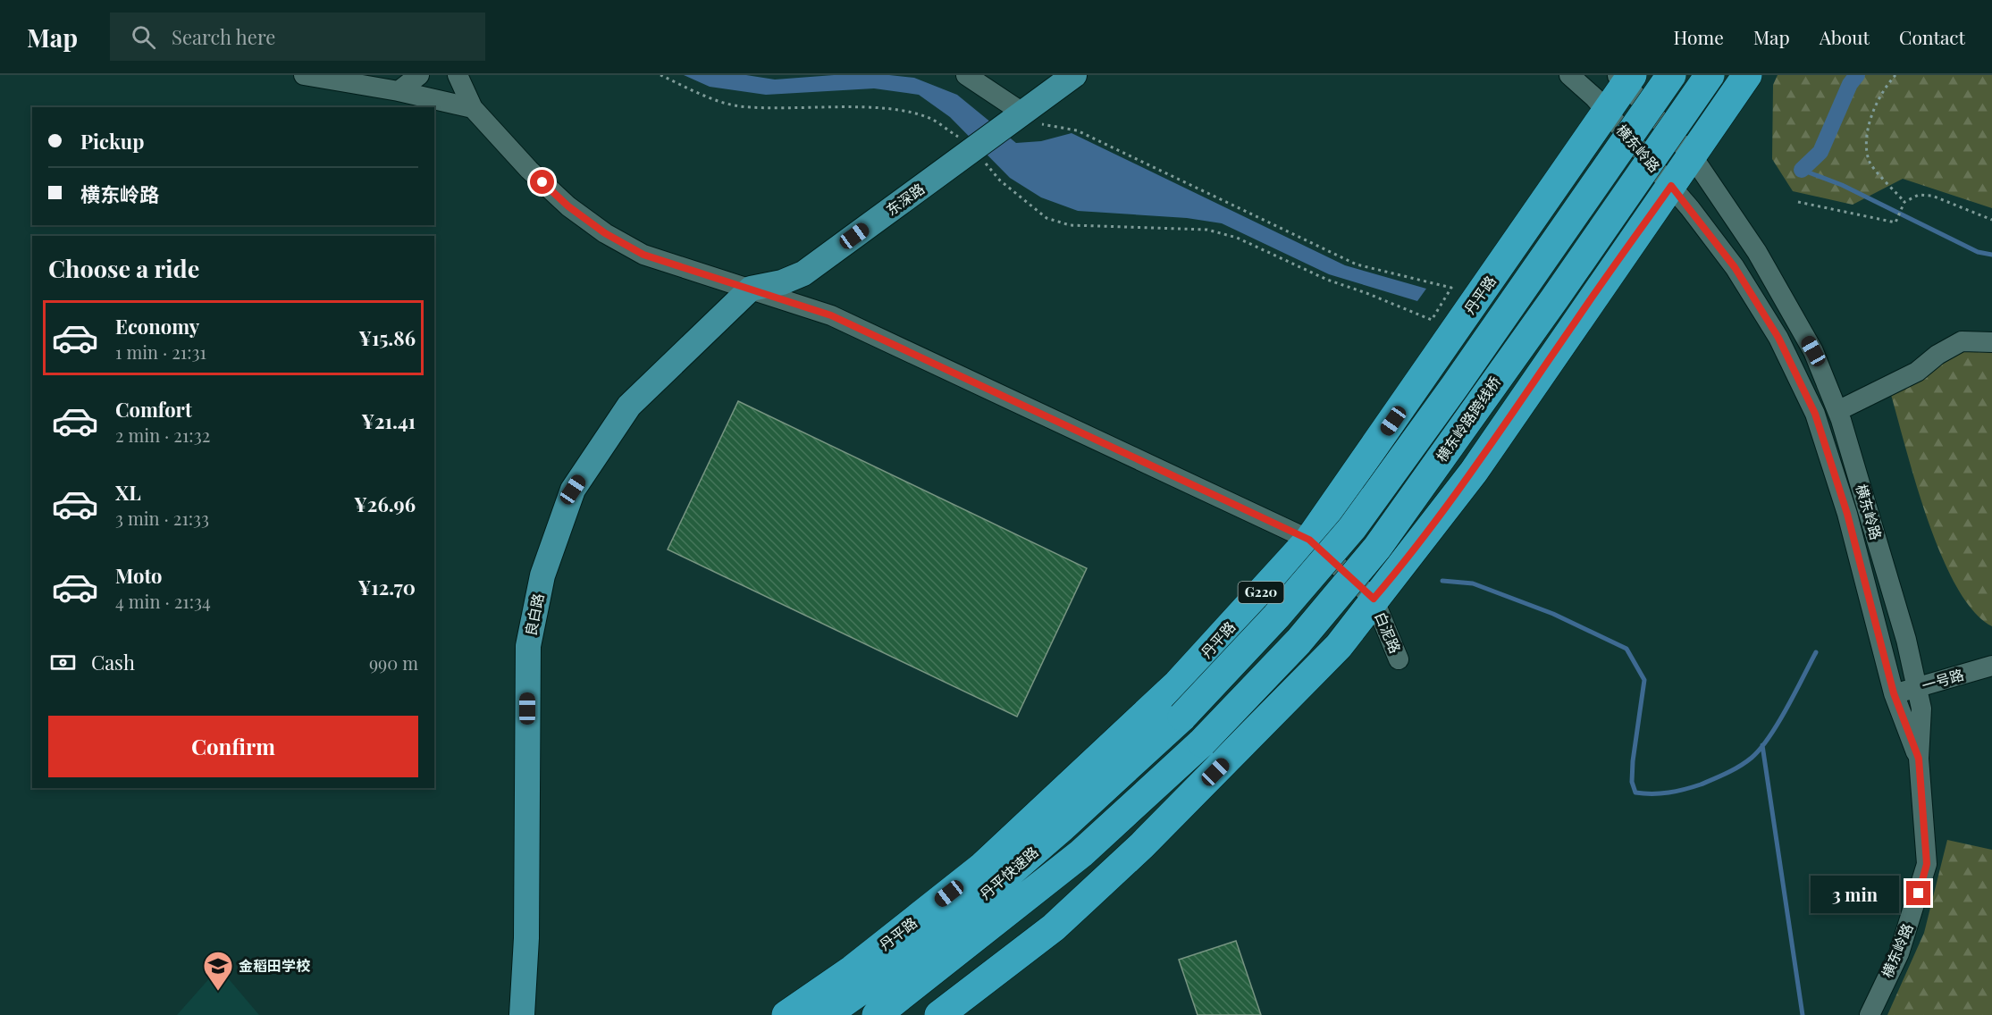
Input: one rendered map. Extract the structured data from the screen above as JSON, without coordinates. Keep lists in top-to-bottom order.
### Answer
{
  "streets": {
    "highway": [
      "丹平路",
      "横东岭路跨线桥",
      "G220",
      "丹平快速路"
    ],
    "main road": ["东深路", "良白路"],
    "street": ["横东岭路", "白泥路", "一号路"]
  },
  "crossings": [
    ["横东岭路", "丹平路"],
    ["横东岭路", "一号路"],
    ["东深路", "良白路"],
    ["东深路", "白泥路"],
    ["丹平路", "白泥路"],
    ["横东岭路跨线桥", "丹平快速路"],
    ["良白路", "白泥路"]
  ],
  "places": {
    "school or university": ["金稻田学校"]
  },
  "page": {
    "header": "Map",
    "search": "Search here",
    "nav": [
      "Home",
      "Map",
      "About",
      "Contact"
    ],
    "banner": ["Pickup", "横东岭路"],
    "heading": "Choose a ride",
    "list": [
      {
        "name": "Economy",
        "note": "1 min · 21:31",
        "value": "¥15.86"
      },
      {
        "name": "Comfort",
        "note": "2 min · 21:32",
        "value": "¥21.41"
      },
      {
        "name": "XL",
        "note": "3 min · 21:33",
        "value": "¥26.96"
      },
      {
        "name": "Moto",
        "note": "4 min · 21:34",
        "value": "¥12.70"
      }
    ],
    "pay": ["Cash", "990 m"],
    "buttons": "Confirm",
    "bubble": "3 min"
  }
}
